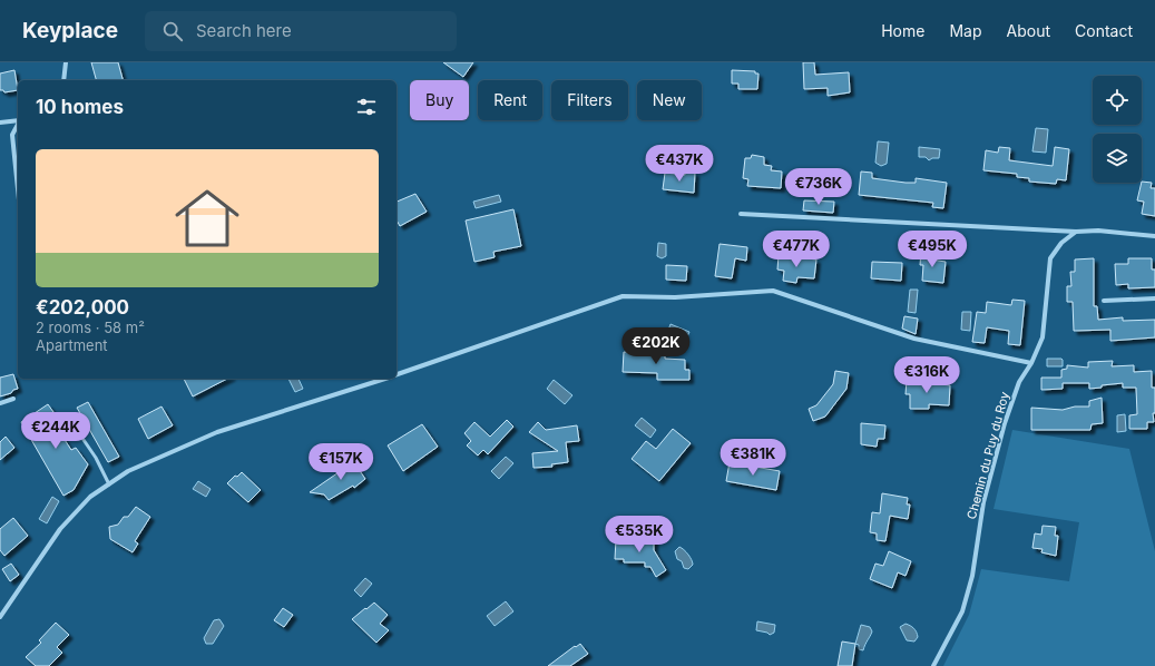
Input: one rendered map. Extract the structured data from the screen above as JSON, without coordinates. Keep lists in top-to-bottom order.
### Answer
{
  "streets": {
    "street": ["Chemin du Puy du Roy"]
  },
  "page": {
    "header": "Keyplace",
    "search": "Search here",
    "nav": [
      "Home",
      "Map",
      "About",
      "Contact"
    ],
    "chip": [
      "Buy",
      "Rent",
      "Filters",
      "New"
    ],
    "heading": "10 homes",
    "list": [
      {
        "name": "€202,000",
        "note": "2 rooms · 58 m² · Apartment"
      }
    ],
    "price": [
      "€437K",
      "€736K",
      "€477K",
      "€495K",
      "€202K",
      "€316K",
      "€244K",
      "€381K",
      "€157K",
      "€535K"
    ]
  }
}
